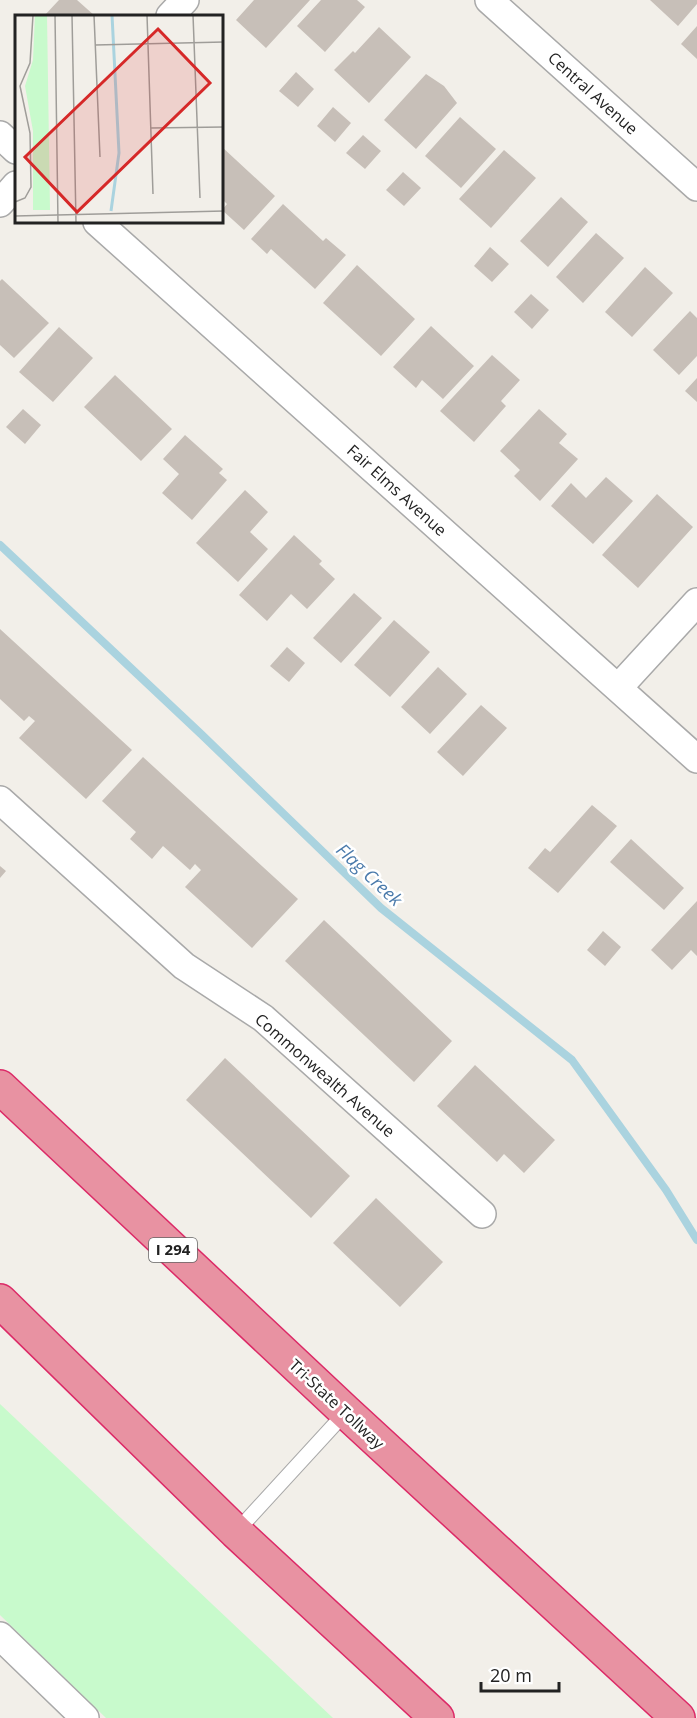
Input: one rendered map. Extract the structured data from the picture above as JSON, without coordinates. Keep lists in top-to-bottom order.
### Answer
{
  "streets": {
    "highway": ["I 294", "Tri-State Tollway"],
    "street": ["Central Avenue", "Fair Elms Avenue", "Commonwealth Avenue"]
  },
  "water": ["Flag Creek"],
  "scale_bar": "20 m"
}
